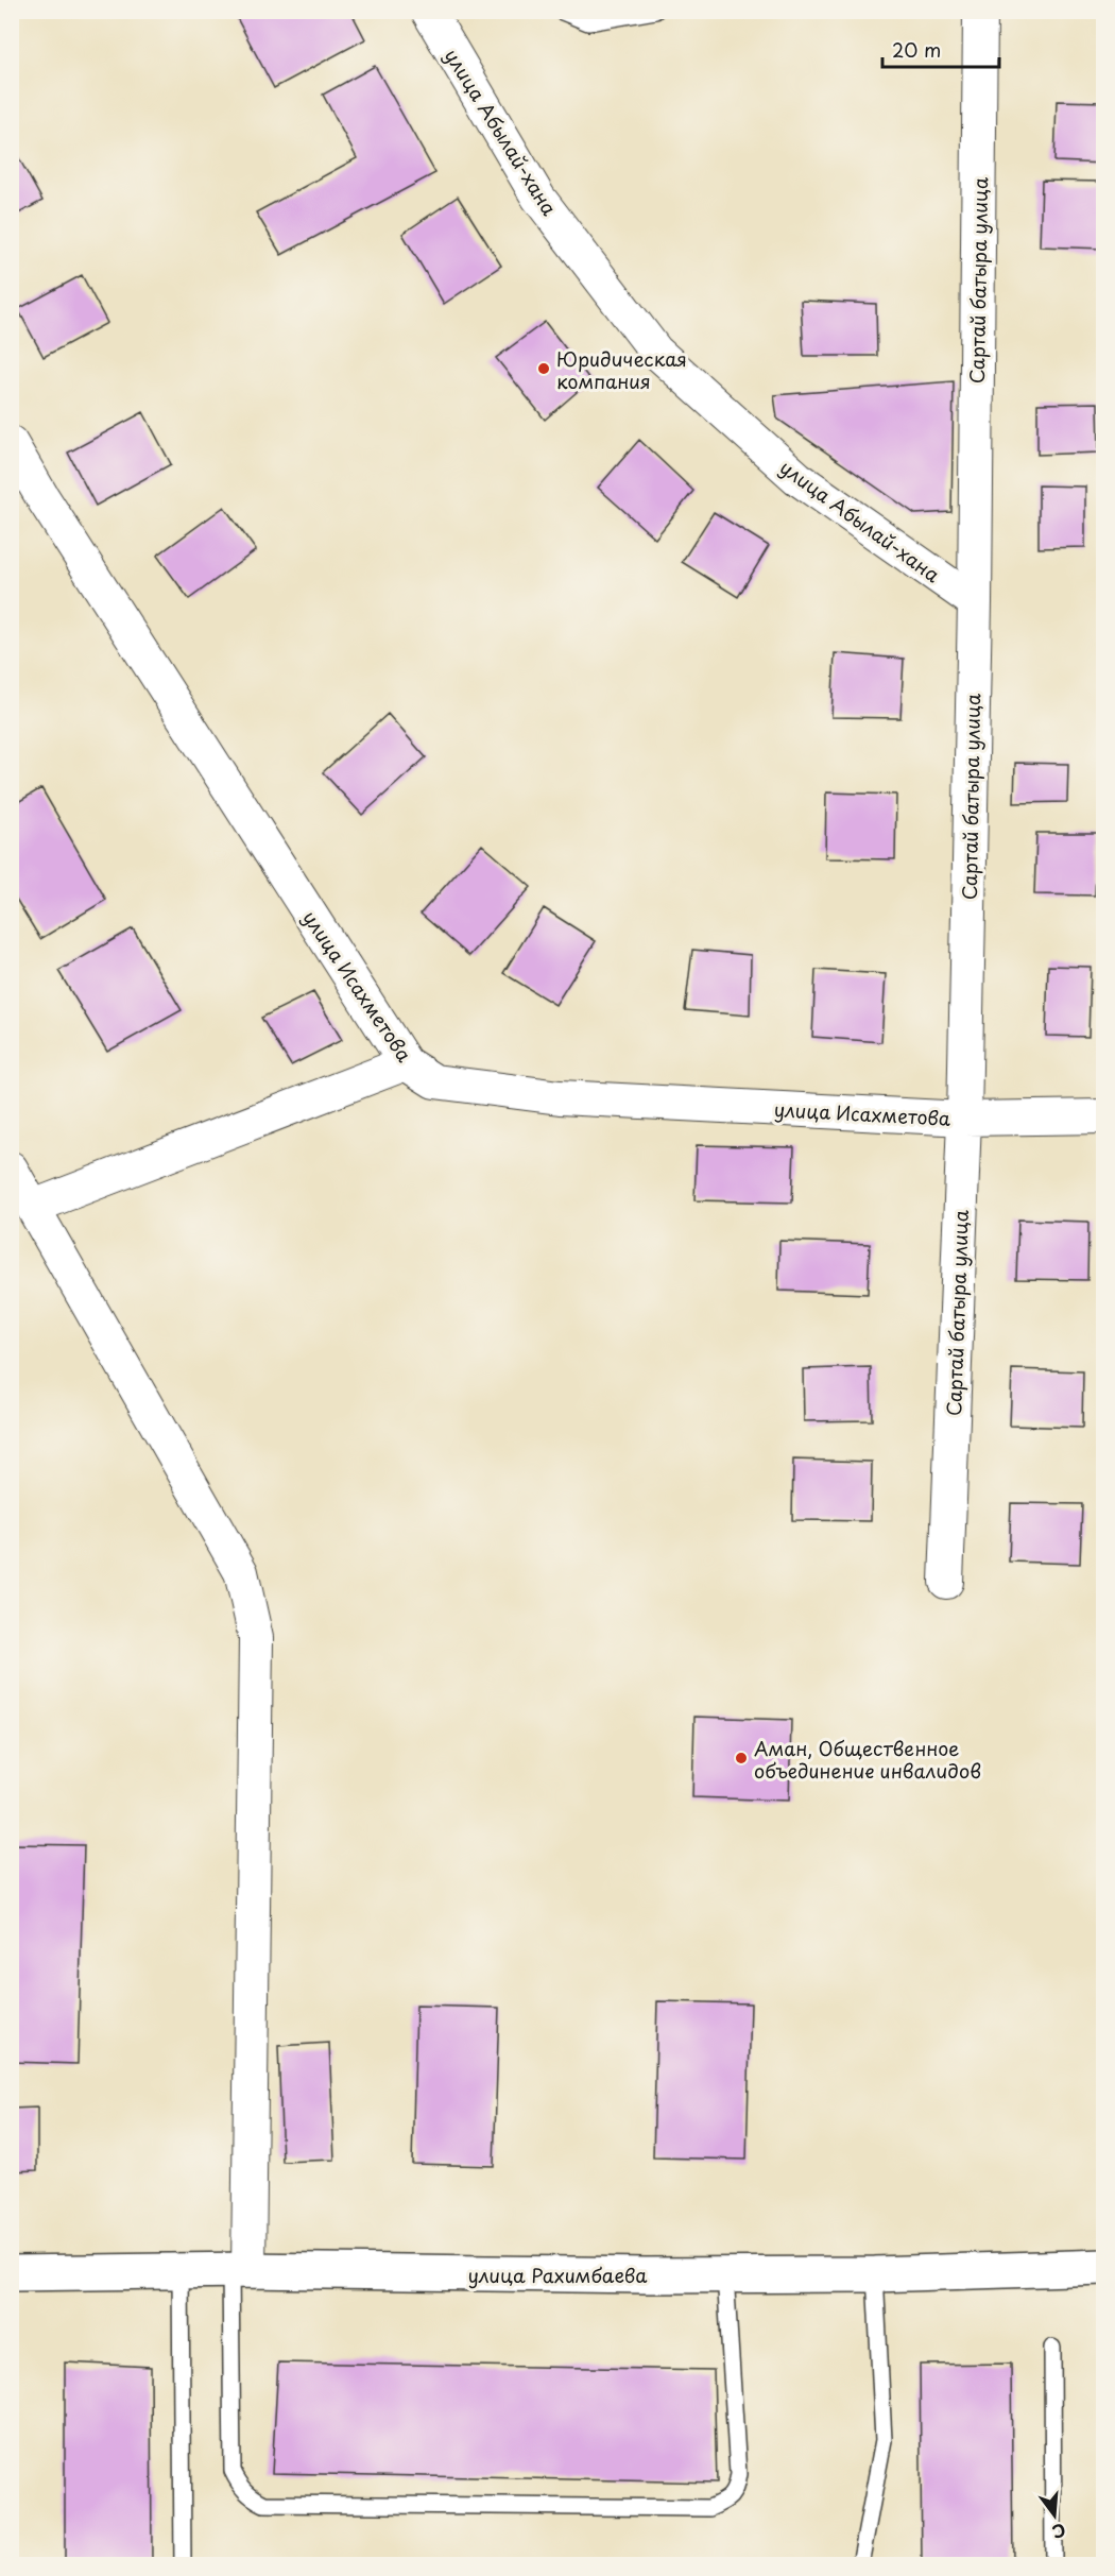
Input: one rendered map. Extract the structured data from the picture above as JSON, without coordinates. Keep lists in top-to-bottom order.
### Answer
{
  "streets": {
    "street": [
      "улица Абылай-хана",
      "Сартай батыра улица",
      "улица Исахметова",
      "улица Рахимбаева"
    ]
  },
  "crossings": [
    ["улица Абылай-хана", "Сартай батыра улица"],
    ["Сартай батыра улица", "улица Исахметова"]
  ],
  "places": ["Юридическая компания", "Аман, Общественное объединение инвалидов"],
  "scale_bar": "20 m",
  "north": "bottom"
}
